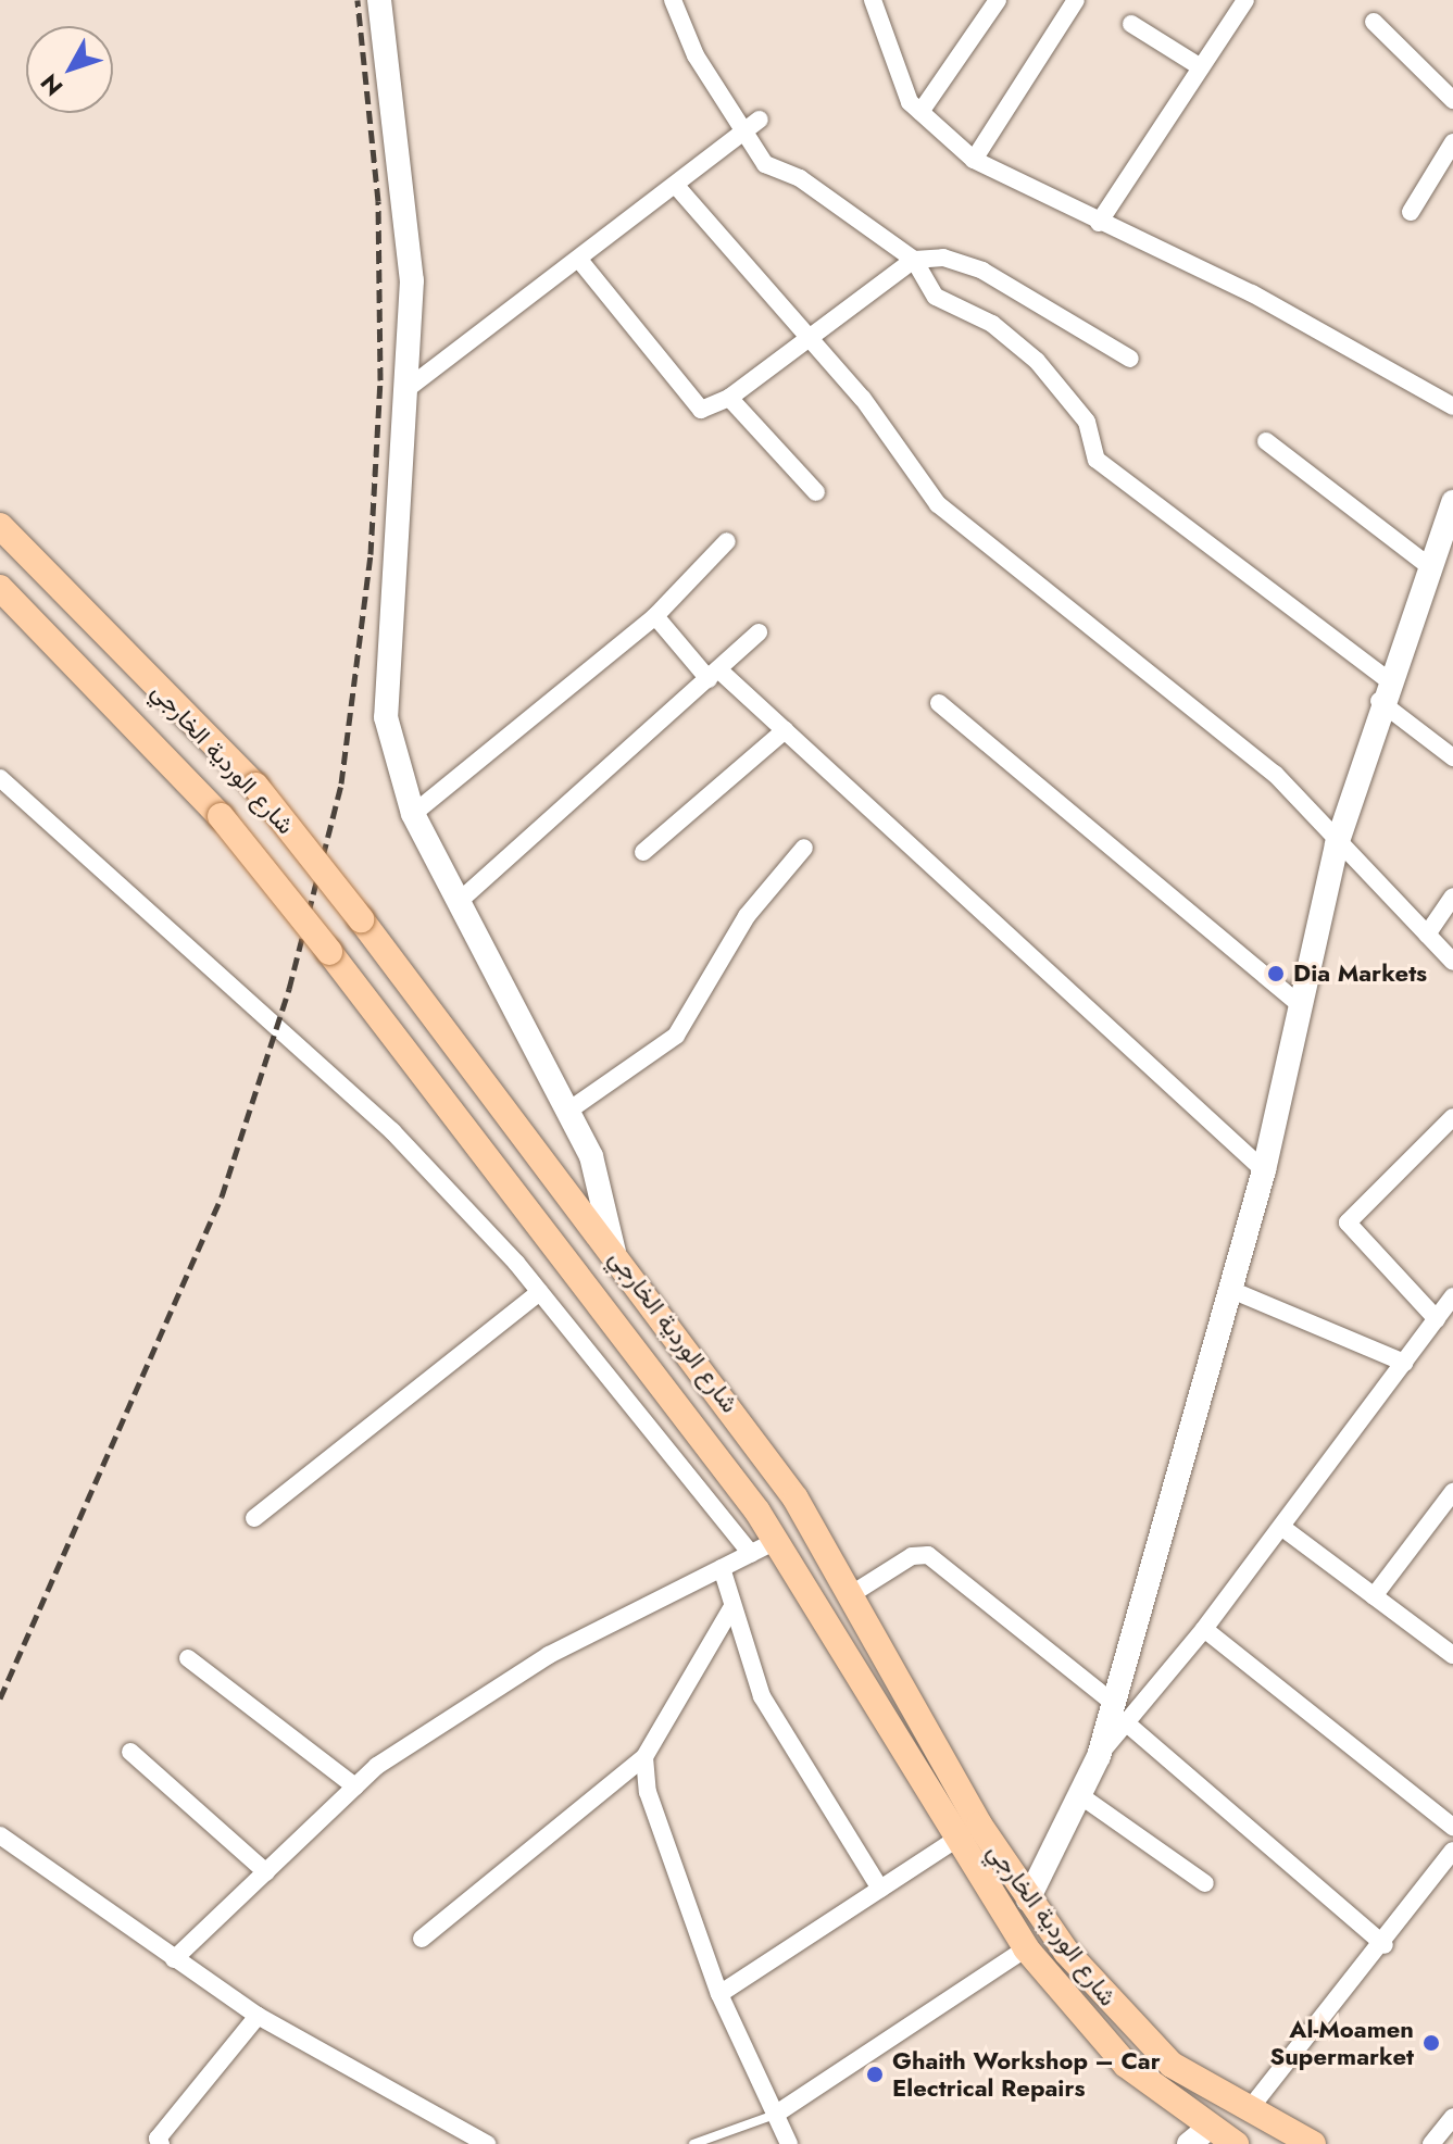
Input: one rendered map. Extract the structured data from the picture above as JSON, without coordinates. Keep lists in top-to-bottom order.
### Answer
{
  "streets": {
    "main road": ["شارع الوردية الخارجي"]
  },
  "places": ["Dia Markets", "Al-Moamen Supermarket", "Ghaith Workshop – Car Electrical Repairs"],
  "north": "bottom left"
}
